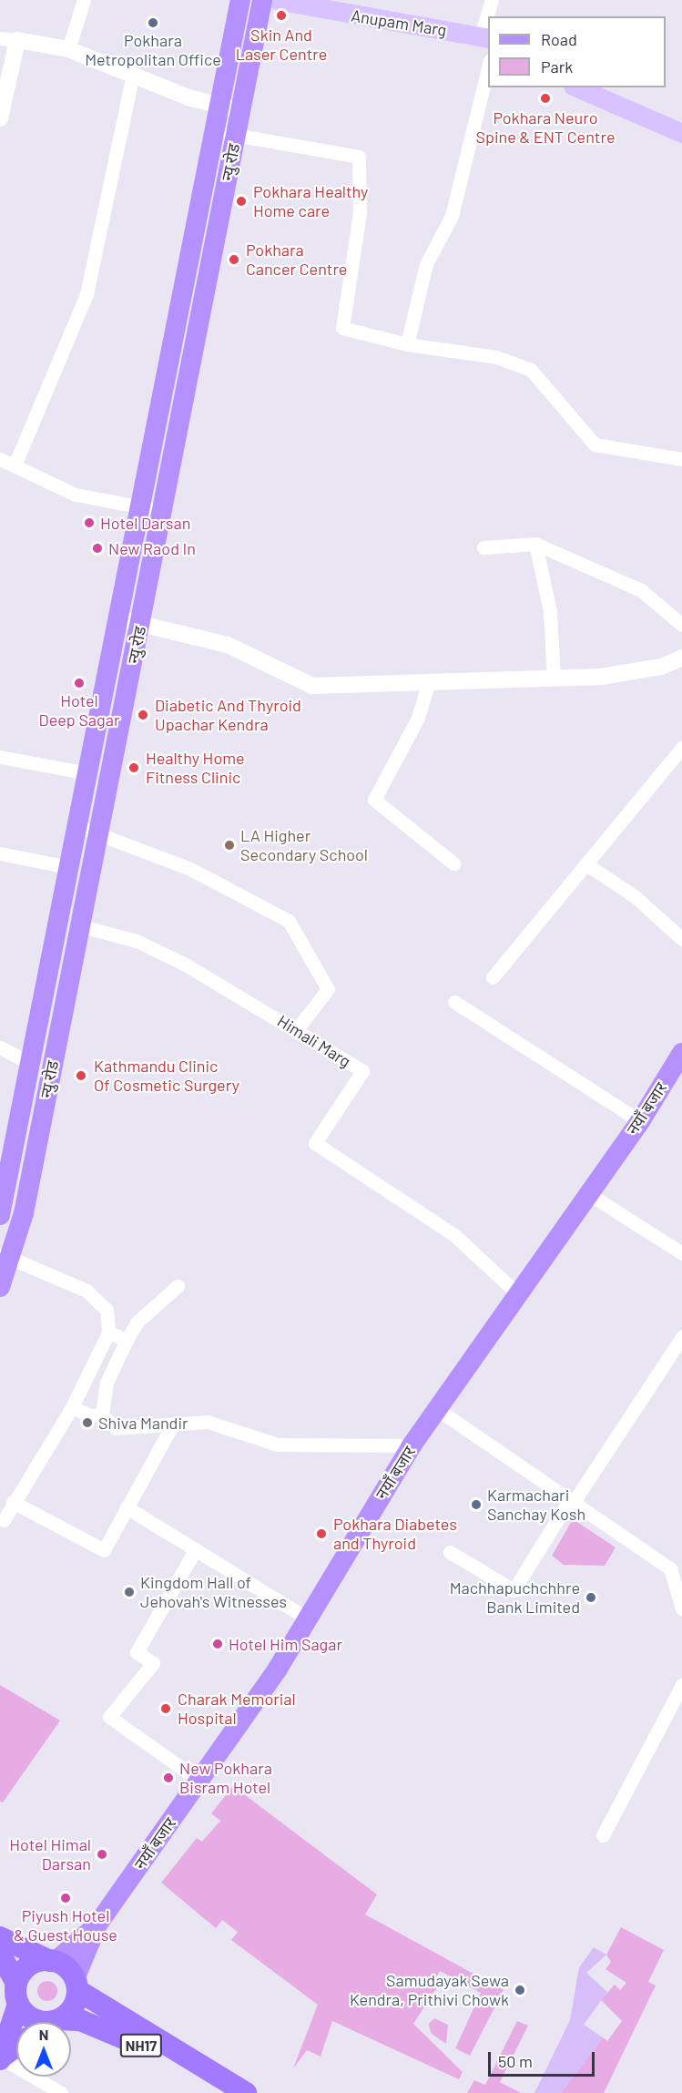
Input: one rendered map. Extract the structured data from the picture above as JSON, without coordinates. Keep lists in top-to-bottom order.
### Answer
{
  "streets": {
    "highway": ["NH17"],
    "main road": ["Anupam Marg", "न्यु रोड", "नयाँ बजार"],
    "street": ["Himali Marg"]
  },
  "crossings": [
    ["Anupam Marg", "न्यु रोड"],
    ["न्यु रोड", "Himali Marg"],
    ["Himali Marg", "नयाँ बजार"]
  ],
  "places": [
    "Skin And Laser Centre",
    "Pokhara Metropolitan Office",
    "Pokhara Neuro Spine & ENT Centre",
    "Pokhara Healthy Home care",
    "Pokhara Cancer Centre",
    "Hotel Darsan",
    "New Raod In",
    "Hotel Deep Sagar",
    "Diabetic And Thyroid Upachar Kendra",
    "Healthy Home Fitness Clinic",
    "LA Higher Secondary School",
    "Kathmandu Clinic Of Cosmetic Surgery",
    "Shiva Mandir",
    "Karmachari Sanchay Kosh",
    "Pokhara Diabetes and Thyroid",
    "Kingdom Hall of Jehovah's Witnesses",
    "Machhapuchchhre Bank Limited",
    "Hotel Him Sagar",
    "Charak Memorial Hospital",
    "New Pokhara Bisram Hotel",
    "Hotel Himal Darsan",
    "Piyush Hotel & Guest House",
    "Samudayak Sewa Kendra, Prithivi Chowk"
  ],
  "legend": ["Road", "Park"],
  "scale_bar": "50 m",
  "north": "top"
}
